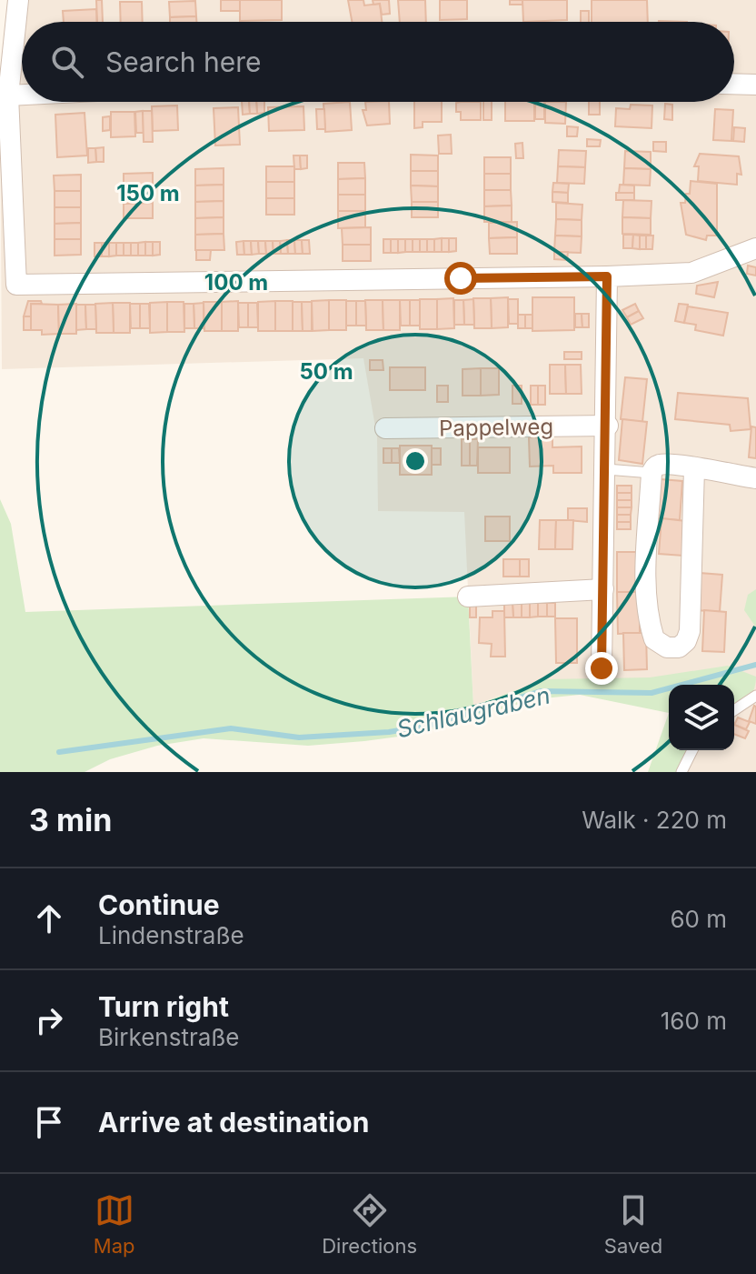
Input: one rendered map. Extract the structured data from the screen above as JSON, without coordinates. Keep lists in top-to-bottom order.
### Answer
{
  "streets": {
    "street": ["Pappelweg"]
  },
  "water": ["Schlaugraben"],
  "page": {
    "search": "Search here",
    "heading": ["3 min", "Walk · 220 m"],
    "list": [
      ["Continue", "Lindenstraße", "60 m"],
      ["Turn right", "Birkenstraße", "160 m"],
      "Arrive at destination"
    ],
    "nav": ["Map", "Directions", "Saved"]
  },
  "rings": ["150 m", "100 m", "50 m"]
}
